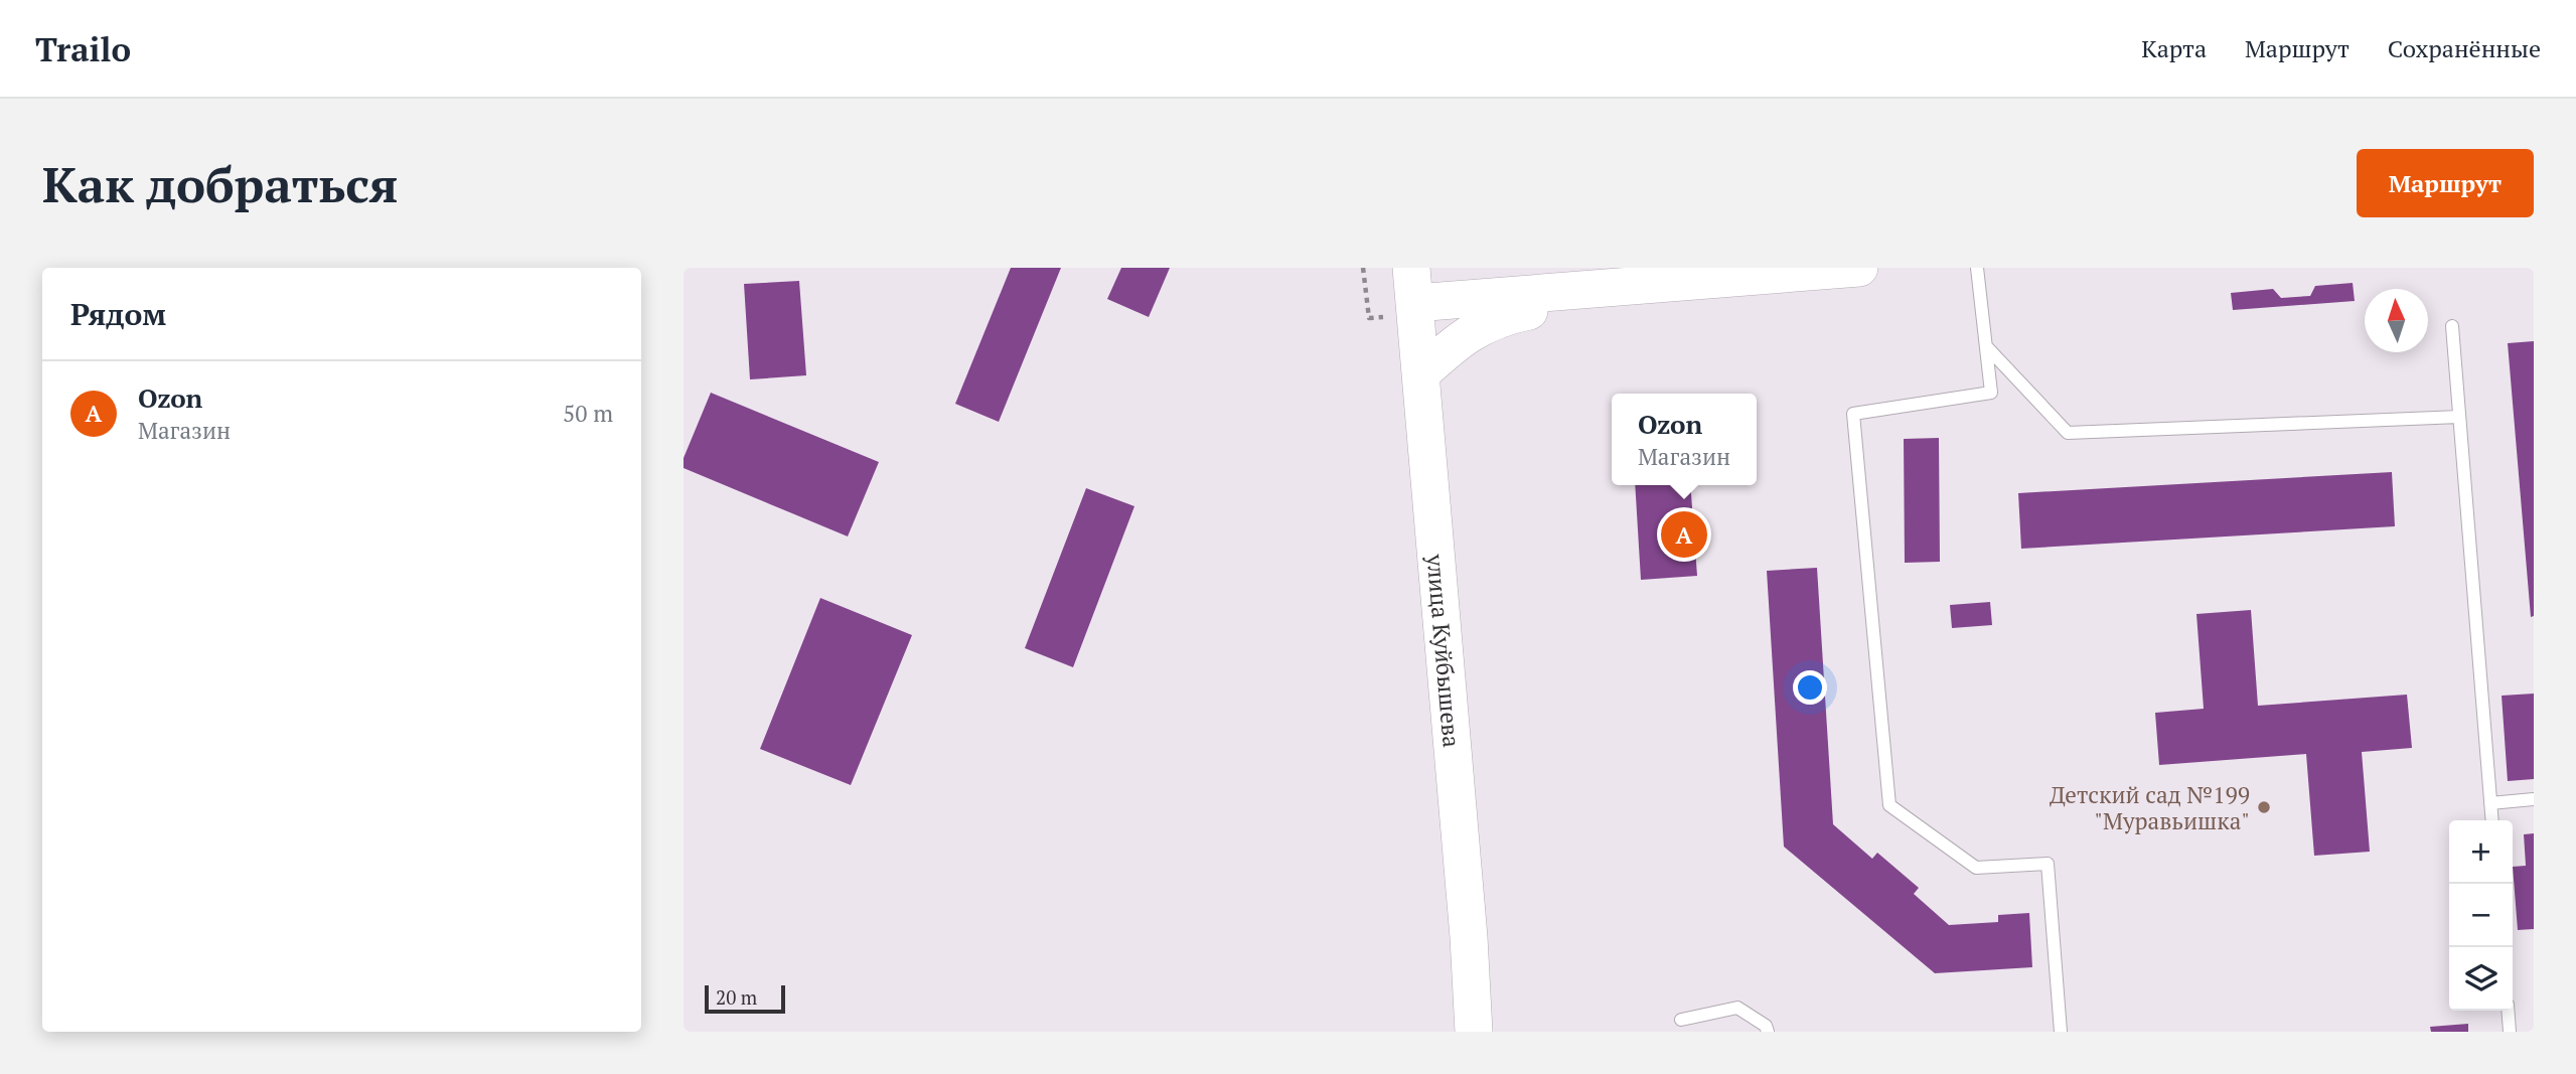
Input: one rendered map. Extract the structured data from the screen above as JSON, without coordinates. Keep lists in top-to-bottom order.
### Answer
{
  "streets": {
    "main road": ["улица Куйбышева"]
  },
  "places": ["Детский сад №199 \"Муравьишка\""],
  "scale_bar": "20 m",
  "north": "top",
  "page": {
    "header": "Trailo",
    "nav": ["Карта", "Маршрут", "Сохранённые"],
    "buttons": "Маршрут",
    "title": "Как добраться",
    "heading": "Рядом",
    "list": [
      {
        "mark": "A",
        "name": "Ozon",
        "note": "Магазин",
        "value": "50 m"
      }
    ],
    "popup": ["Ozon", "Магазин"],
    "pins": "A",
    "map_buttons": ["+", "−"],
    "scale": "20 m"
  }
}
